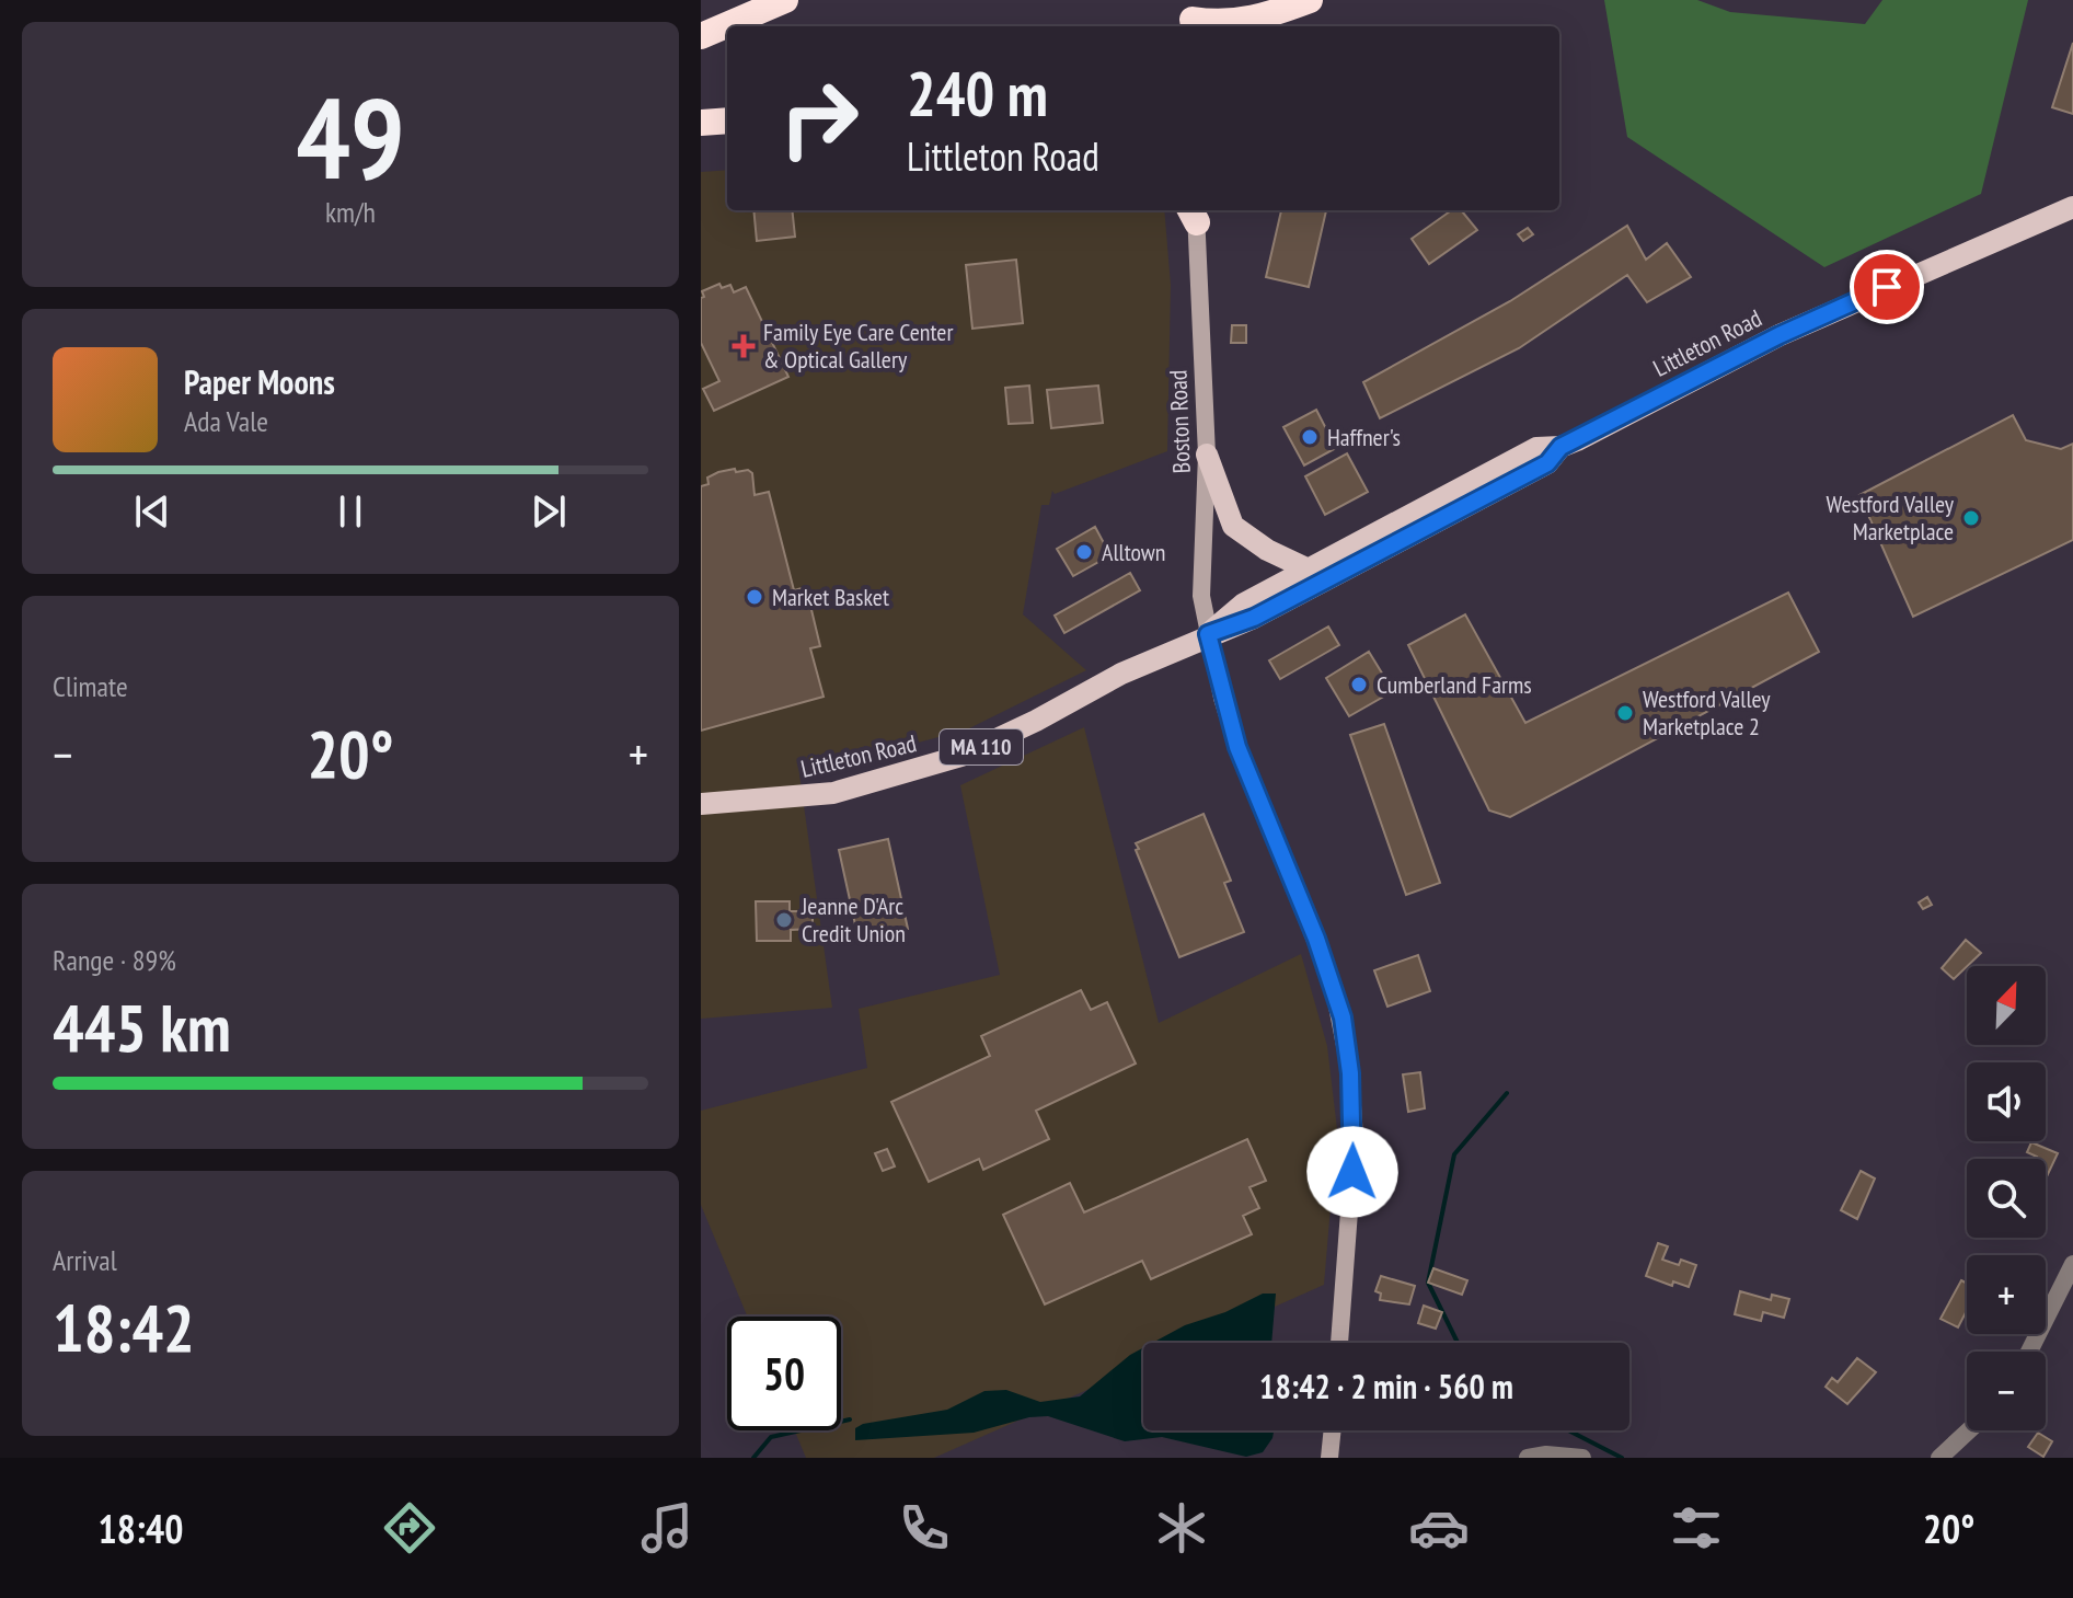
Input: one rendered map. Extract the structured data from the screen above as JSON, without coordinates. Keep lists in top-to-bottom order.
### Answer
{
  "streets": {
    "main road": ["Littleton Road", "Boston Road", "MA 110"]
  },
  "crossings": [
    ["Littleton Road", "Boston Road"]
  ],
  "places": {
    "health": ["Family Eye Care Center & Optical Gallery"],
    "other": [
      "Haffner's",
      "Westford Valley Marketplace",
      "Alltown",
      "Market Basket",
      "Cumberland Farms",
      "Westford Valley Marketplace 2",
      "Jeanne D'Arc Credit Union"
    ]
  },
  "north": "top right",
  "page": {
    "tile": [
      ["49", "km/h"],
      "Climate",
      ["Range · 89%", "445 km"],
      ["Arrival", "18:42"]
    ],
    "turn": ["240 m", "Littleton Road"],
    "song": ["Paper Moons", "Ada Vale"],
    "heat": ["−", "20°", "+"],
    "map_buttons": ["+", "−"],
    "limit": "50",
    "trip": "18:42 · 2 min · 560 m",
    "tabs": ["18:40", "20°"]
  }
}
